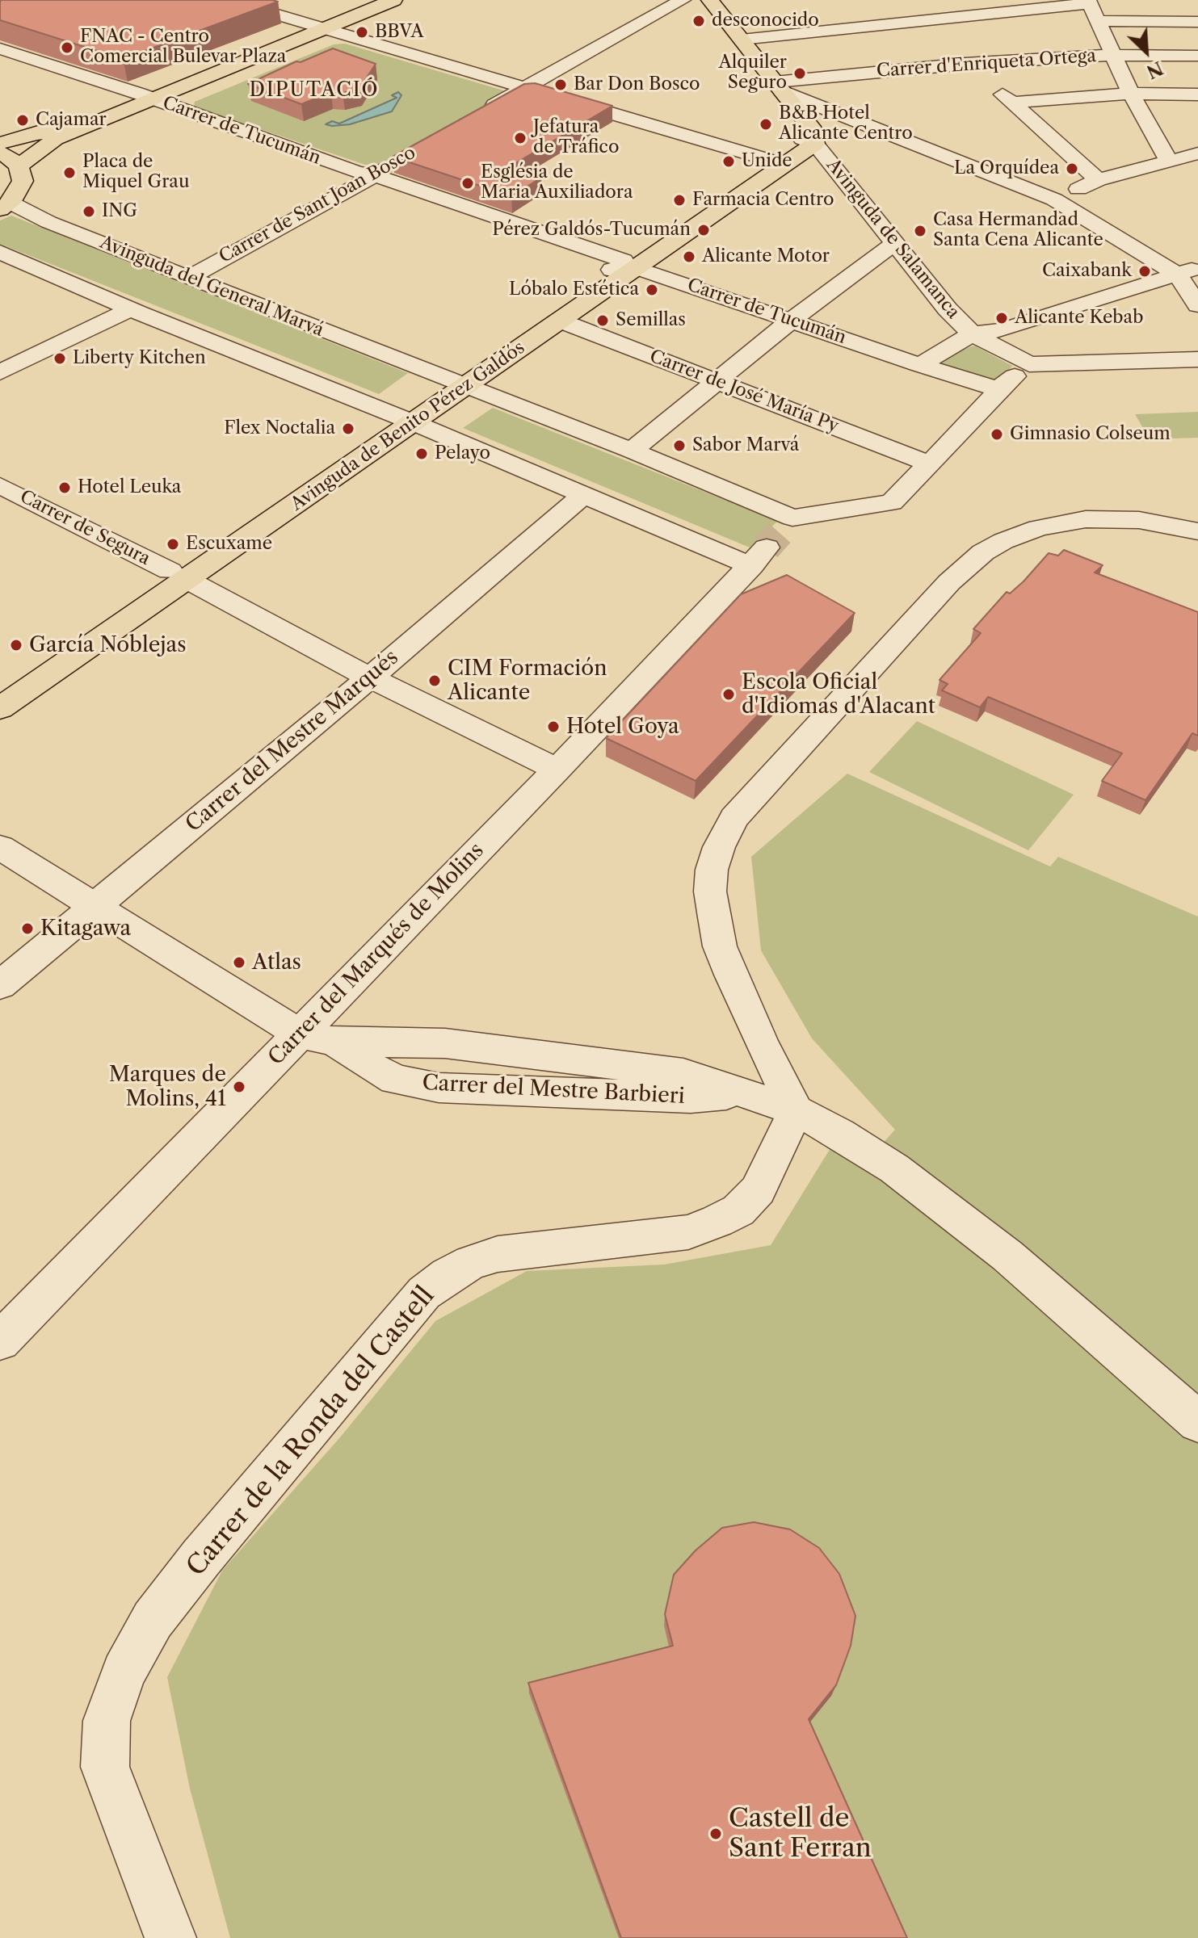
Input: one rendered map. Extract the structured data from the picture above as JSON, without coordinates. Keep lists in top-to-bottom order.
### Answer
{
  "streets": {
    "main road": ["Avinguda de Salamanca", "Avinguda de Benito Pérez Galdós"],
    "street": [
      "Carrer d'Enriqueta Ortega",
      "Carrer de Tucumán",
      "Carrer de Sant Joan Bosco",
      "Avinguda del General Marvá",
      "Carrer de José María Py",
      "Carrer de Segura",
      "Carrer del Mestre Marqués",
      "Carrer del Marqués de Molins",
      "Carrer del Mestre Barbieri",
      "Carrer de la Ronda del Castell"
    ]
  },
  "crossings": [
    ["Carrer d'Enriqueta Ortega", "Avinguda de Salamanca"],
    ["Carrer de Tucumán", "Carrer de Sant Joan Bosco"],
    ["Carrer de Tucumán", "Avinguda de Benito Pérez Galdós"],
    ["Carrer de Sant Joan Bosco", "Avinguda del General Marvá"],
    ["Avinguda de Salamanca", "Avinguda de Benito Pérez Galdós"],
    ["Avinguda del General Marvá", "Avinguda de Benito Pérez Galdós"],
    ["Avinguda del General Marvá", "Carrer del Marqués de Molins"],
    ["Carrer de José María Py", "Avinguda de Benito Pérez Galdós"],
    ["Avinguda de Benito Pérez Galdós", "Carrer de Segura"],
    ["Carrer de Segura", "Carrer del Mestre Marqués"],
    ["Carrer de Segura", "Carrer del Marqués de Molins"],
    ["Carrer del Mestre Marqués", "Carrer del Mestre Barbieri"],
    ["Carrer del Marqués de Molins", "Carrer del Mestre Barbieri"],
    ["Carrer del Mestre Barbieri", "Carrer de la Ronda del Castell"]
  ],
  "districts": ["DIPUTACIÓ"],
  "places": [
    "desconocido",
    "BBVA",
    "FNAC - Centro Comercial Bulevar Plaza",
    "Alquiler Seguro",
    "Bar Don Bosco",
    "Cajamar",
    "B&B Hotel Alicante Centro",
    "Jefatura de Tráfico",
    "Unide",
    "La Orquídea",
    "Placa de Miquel Grau",
    "Església de Maria Auxiliadora",
    "Farmacia Centro",
    "ING",
    "Pérez Galdós-Tucumán",
    "Casa Hermandad Santa Cena Alicante",
    "Alicante Motor",
    "Caixabank",
    "Lóbalo Estética",
    "Alicante Kebab",
    "Semillas",
    "Liberty Kitchen",
    "Flex Noctalia",
    "Gimnasio Colseum",
    "Sabor Marvá",
    "Pelayo",
    "Hotel Leuka",
    "Escuxame",
    "García Noblejas",
    "CIM Formación Alicante",
    "Escola Oficial d'Idiomas d'Alacant",
    "Hotel Goya",
    "Kitagawa",
    "Atlas",
    "Marques de Molins, 41",
    "Castell de Sant Ferran"
  ],
  "north": "bottom right"
}
